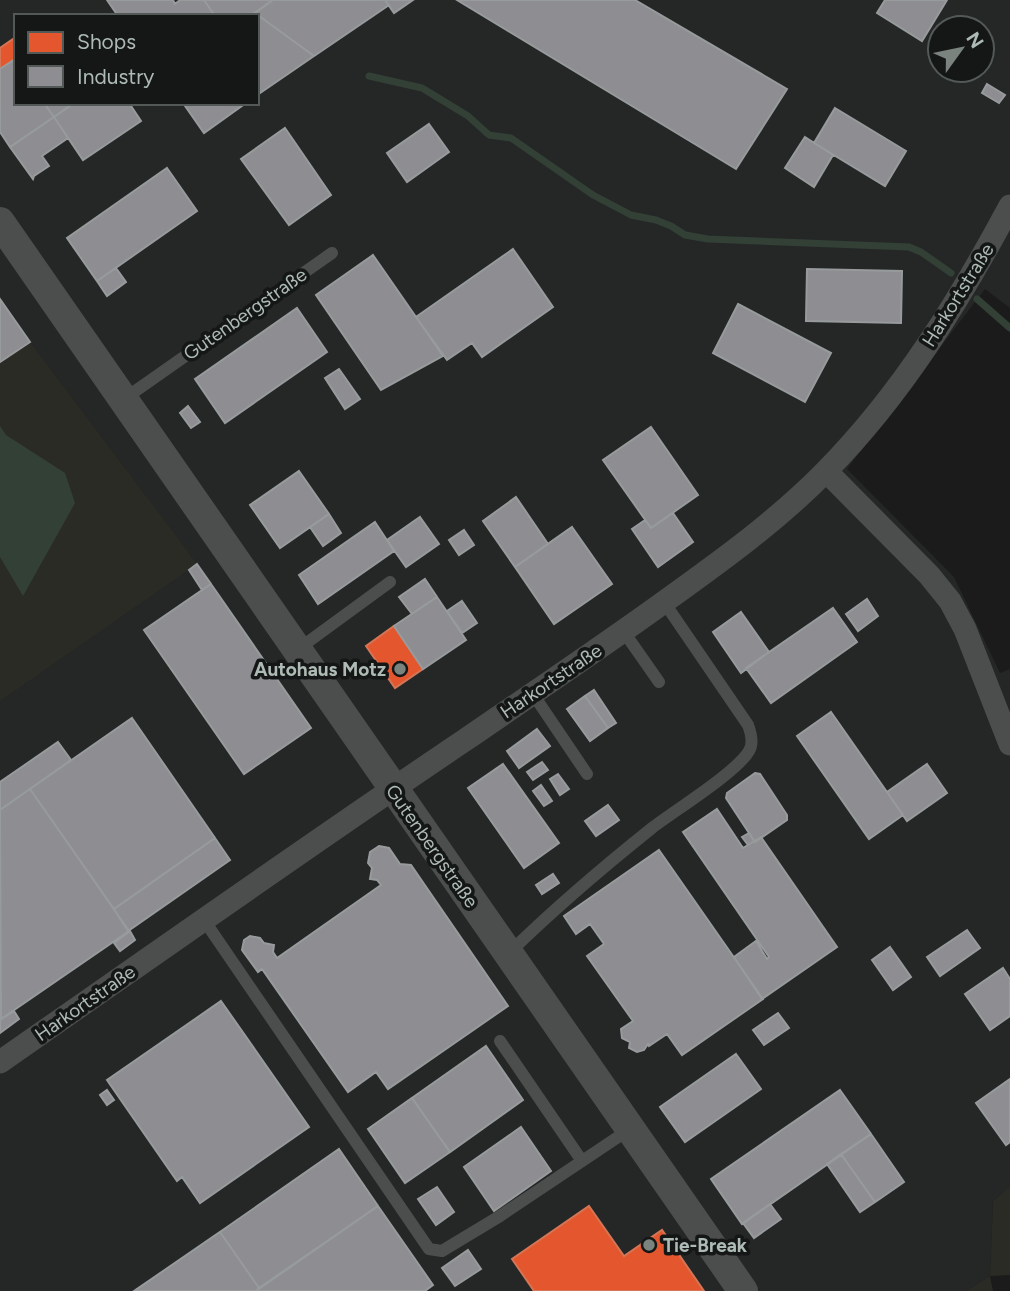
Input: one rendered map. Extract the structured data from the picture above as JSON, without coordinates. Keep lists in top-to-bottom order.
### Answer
{
  "streets": {
    "street": ["Harkortstraße", "Gutenbergstraße"]
  },
  "crossings": [
    ["Harkortstraße", "Gutenbergstraße"]
  ],
  "places": ["Autohaus Motz", "Tie-Break"],
  "legend": ["Shops", "Industry"],
  "north": "top right"
}
